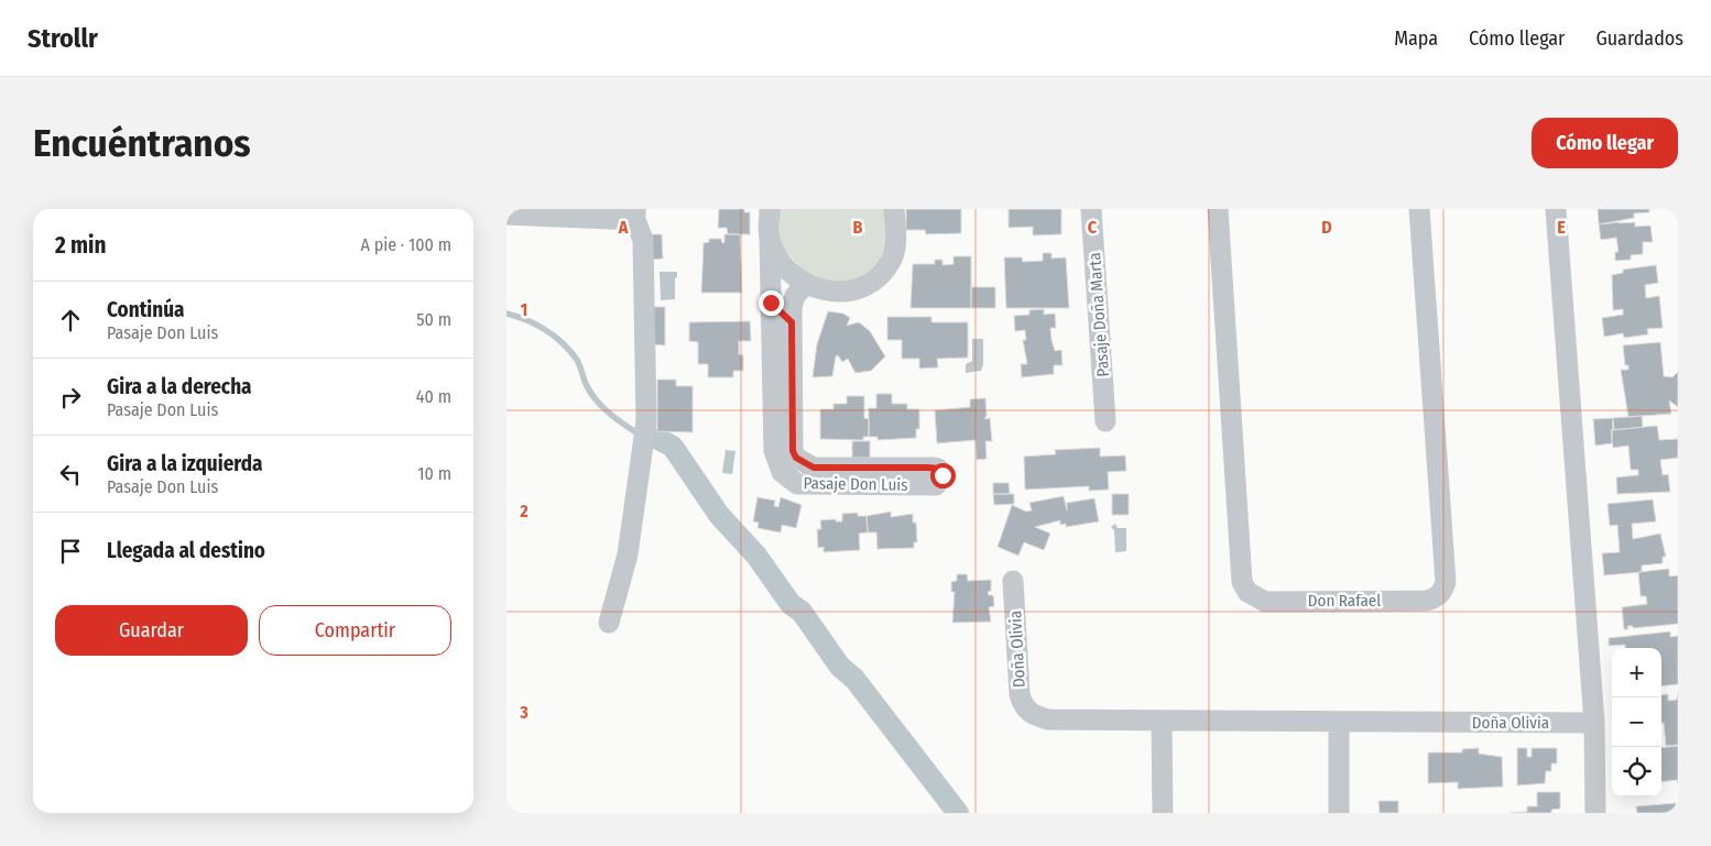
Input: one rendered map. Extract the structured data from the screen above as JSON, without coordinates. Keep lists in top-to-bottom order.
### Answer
{
  "streets": {
    "street": [
      "Pasaje Doña Marta",
      "Pasaje Don Luis",
      "Don Rafael",
      "Doña Olivia"
    ]
  },
  "page": {
    "header": "Strollr",
    "nav": ["Mapa", "Cómo llegar", "Guardados"],
    "buttons": [
      "Cómo llegar",
      ["Guardar", "Compartir"]
    ],
    "title": "Encuéntranos",
    "heading": ["2 min", "A pie · 100 m"],
    "list": [
      ["Continúa", "Pasaje Don Luis", "50 m"],
      ["Gira a la derecha", "Pasaje Don Luis", "40 m"],
      ["Gira a la izquierda", "Pasaje Don Luis", "10 m"],
      "Llegada al destino"
    ],
    "map_buttons": ["+", "−"]
  },
  "grid": {
    "columns": [
      "A",
      "B",
      "C",
      "D",
      "E"
    ],
    "rows": ["1", "2", "3"]
  }
}
